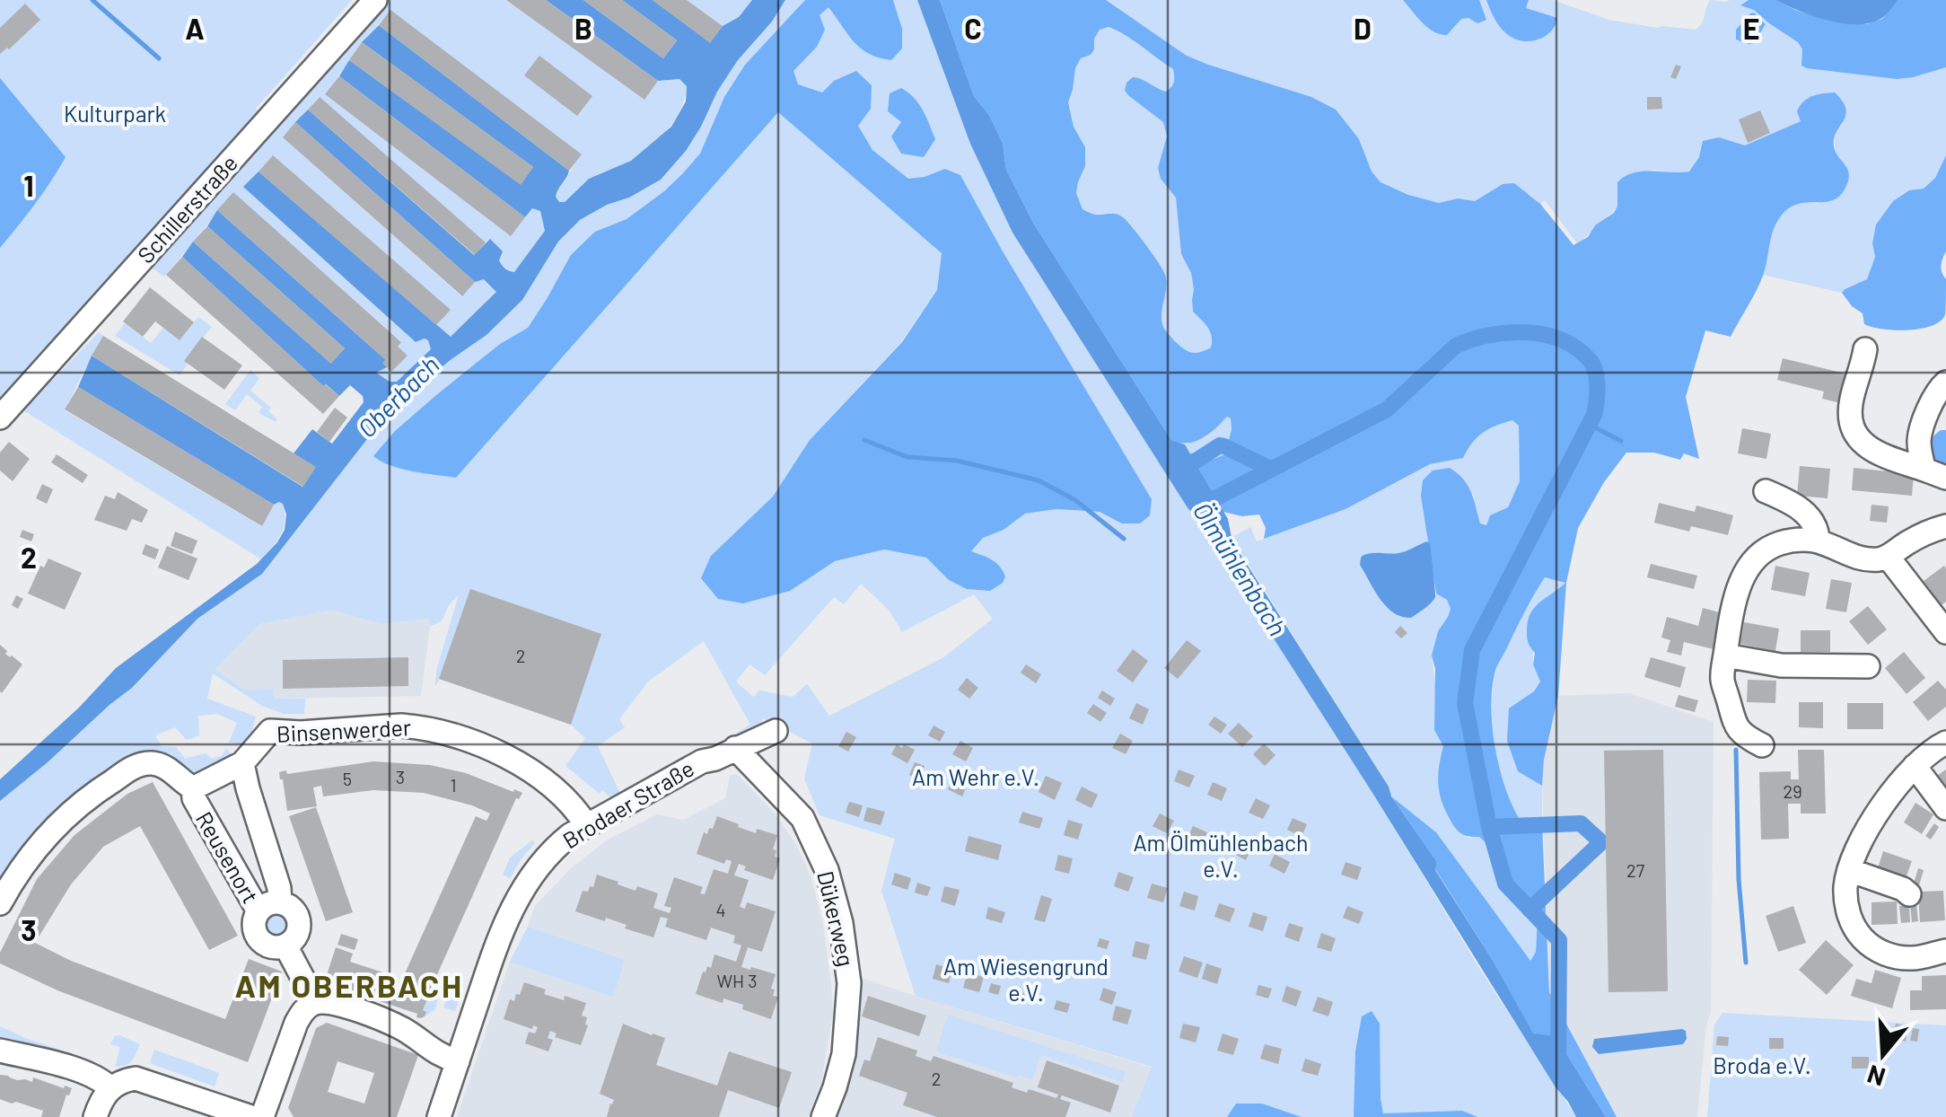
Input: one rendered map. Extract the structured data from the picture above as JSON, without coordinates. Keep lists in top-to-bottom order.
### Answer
{
  "streets": {
    "street": [
      "Schillerstraße",
      "Binsenwerder",
      "Brodaer Straße",
      "Reusenort",
      "Dükerweg"
    ]
  },
  "crossings": [
    ["Binsenwerder", "Brodaer Straße"],
    ["Binsenwerder", "Reusenort"],
    ["Brodaer Straße", "Dükerweg"]
  ],
  "districts": ["AM OBERBACH"],
  "water": ["Oberbach", "Ölmühlenbach"],
  "parks": [
    "Kulturpark",
    "Am Wehr e.V.",
    "Am Ölmühlenbach e.V.",
    "Am Wiesengrund e.V.",
    "Broda e.V."
  ],
  "house_numbers": [
    "2",
    "3",
    "5",
    "1",
    "29",
    "27",
    "4",
    "WH 3",
    "2"
  ],
  "north": "bottom",
  "grid": {
    "columns": [
      "A",
      "B",
      "C",
      "D",
      "E"
    ],
    "rows": ["1", "2", "3"]
  }
}
